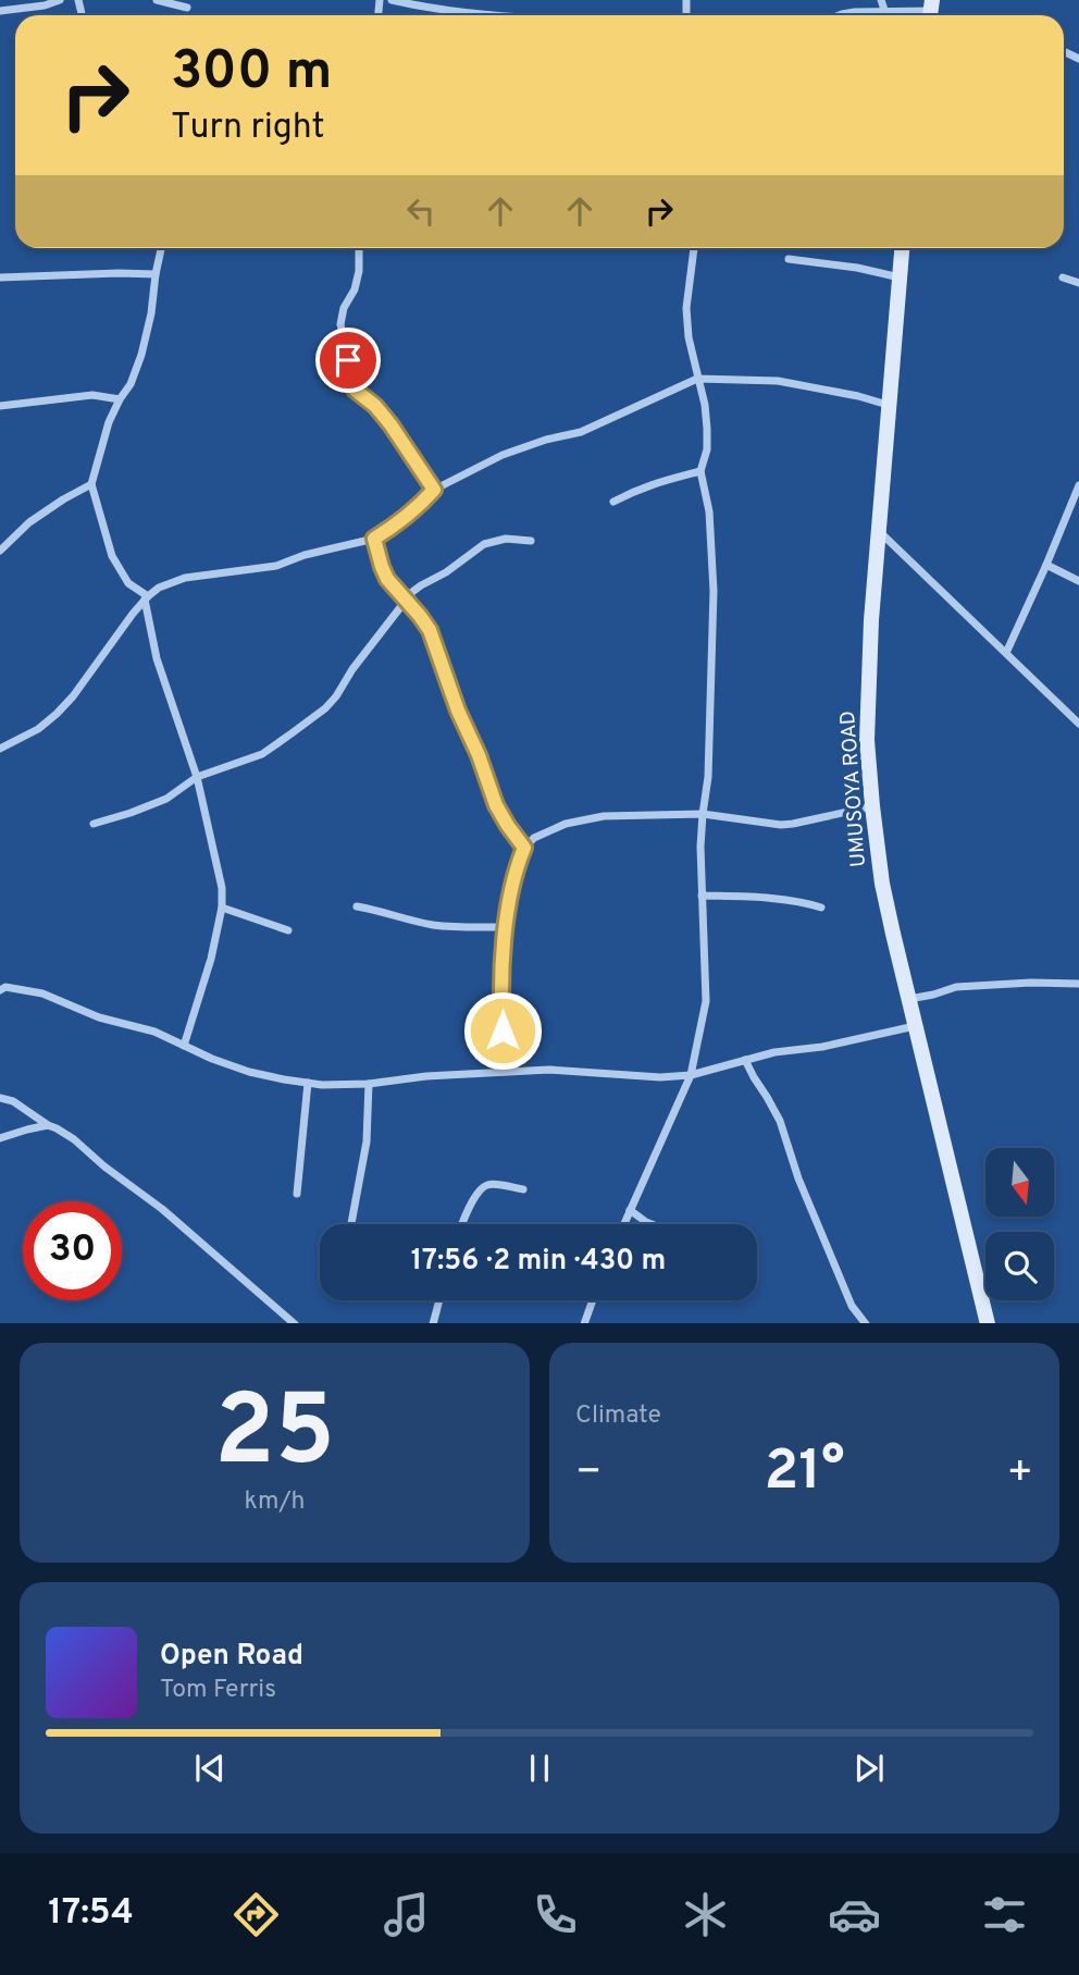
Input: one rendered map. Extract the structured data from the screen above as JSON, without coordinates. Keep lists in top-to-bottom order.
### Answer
{
  "streets": {
    "main road": ["UMUSOYA ROAD"]
  },
  "north": "bottom",
  "page": {
    "turn": ["300 m", "Turn right"],
    "limit": "30",
    "trip": "17:56 · 2 min · 430 m",
    "tile": [
      ["25", "km/h"],
      "Climate"
    ],
    "heat": ["−", "21°", "+"],
    "song": ["Open Road", "Tom Ferris"],
    "tabs": "17:54"
  }
}
